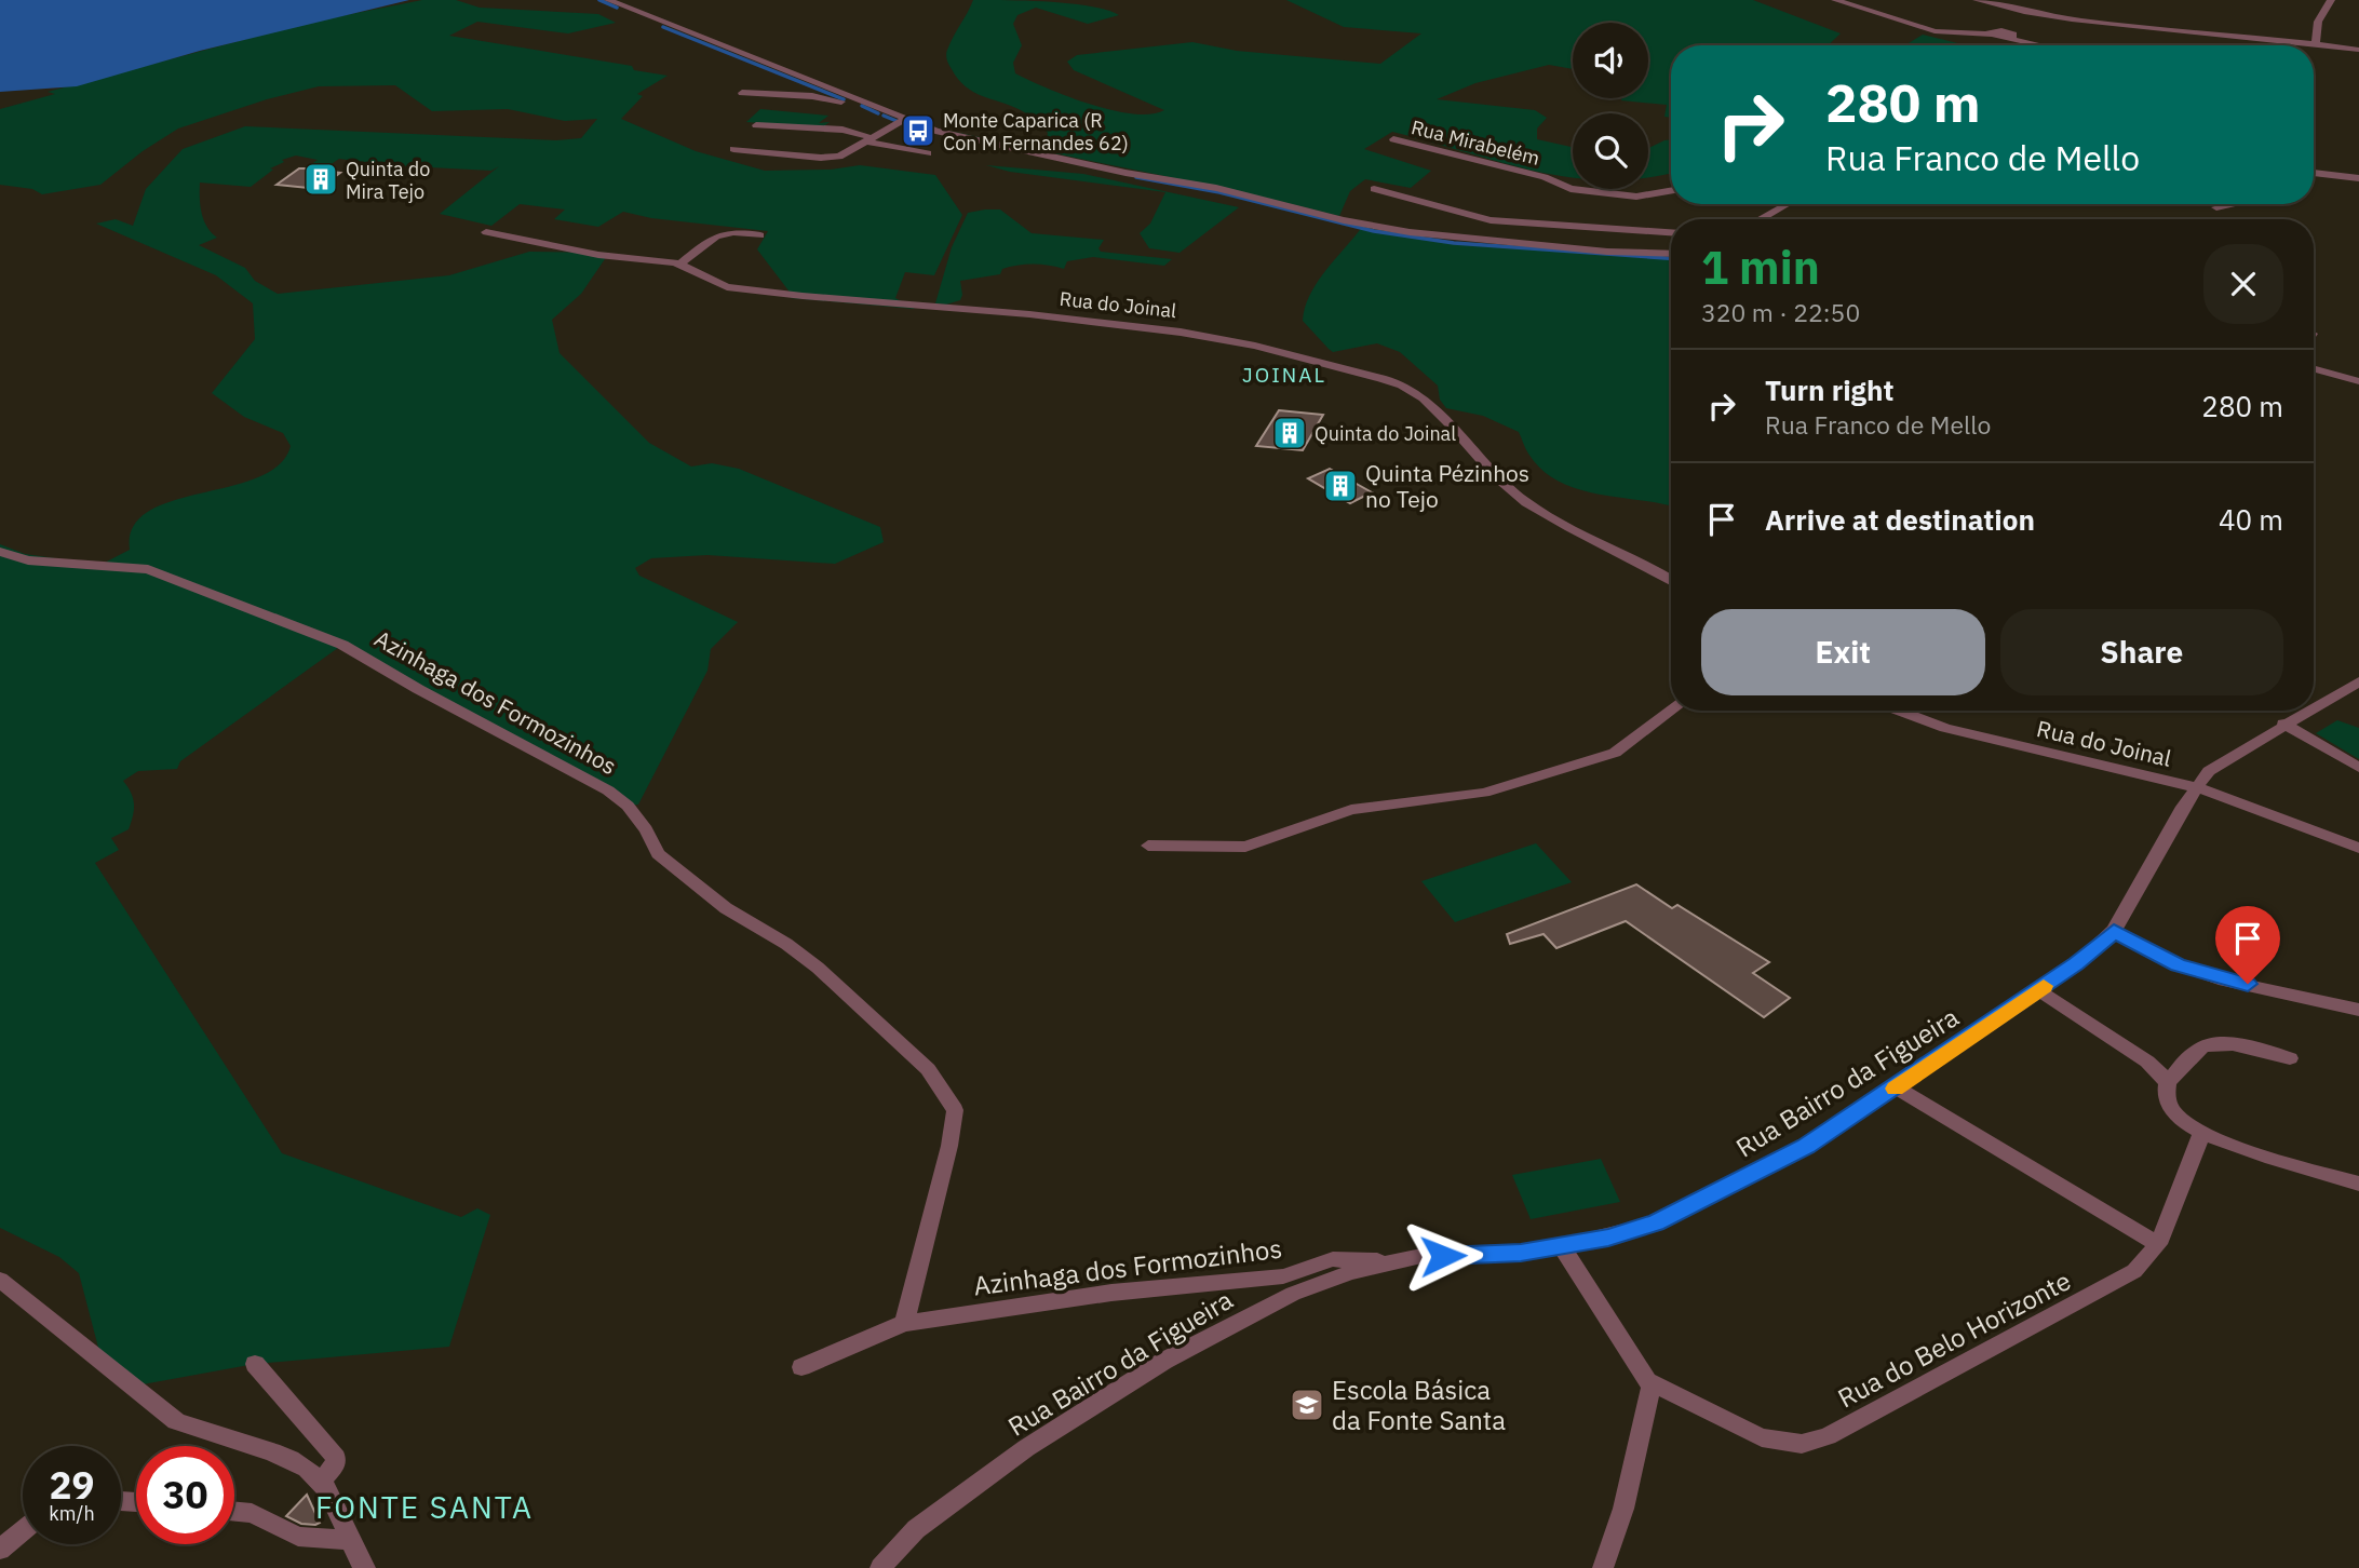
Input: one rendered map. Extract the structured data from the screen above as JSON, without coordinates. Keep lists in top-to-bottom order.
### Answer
{
  "streets": {
    "street": [
      "Rua Mirabelém",
      "Rua do Joinal",
      "Azinhaga dos Formozinhos",
      "Rua Bairro da Figueira",
      "Rua do Belo Horizonte"
    ]
  },
  "crossings": [
    ["Rua do Joinal", "Rua Bairro da Figueira"],
    ["Azinhaga dos Formozinhos", "Rua Bairro da Figueira"]
  ],
  "districts": ["JOINAL", "FONTE SANTA"],
  "places": {
    "bus stop": ["Monte Caparica (R Con M Fernandes 62)"],
    "building": ["Quinta do Mira Tejo", "Quinta do Joinal", "Quinta Pézinhos no Tejo"],
    "school or university": ["Escola Básica da Fonte Santa"]
  },
  "page": {
    "turn": ["280 m", "Rua Franco de Mello"],
    "heading": ["1 min", "320 m · 22:50"],
    "list": [
      {
        "name": "Turn right",
        "note": "Rua Franco de Mello",
        "value": "280 m"
      },
      {
        "name": "Arrive at destination",
        "value": "40 m"
      }
    ],
    "buttons": ["Exit", "Share"],
    "speed": "29 km/h",
    "limit": "30"
  }
}
